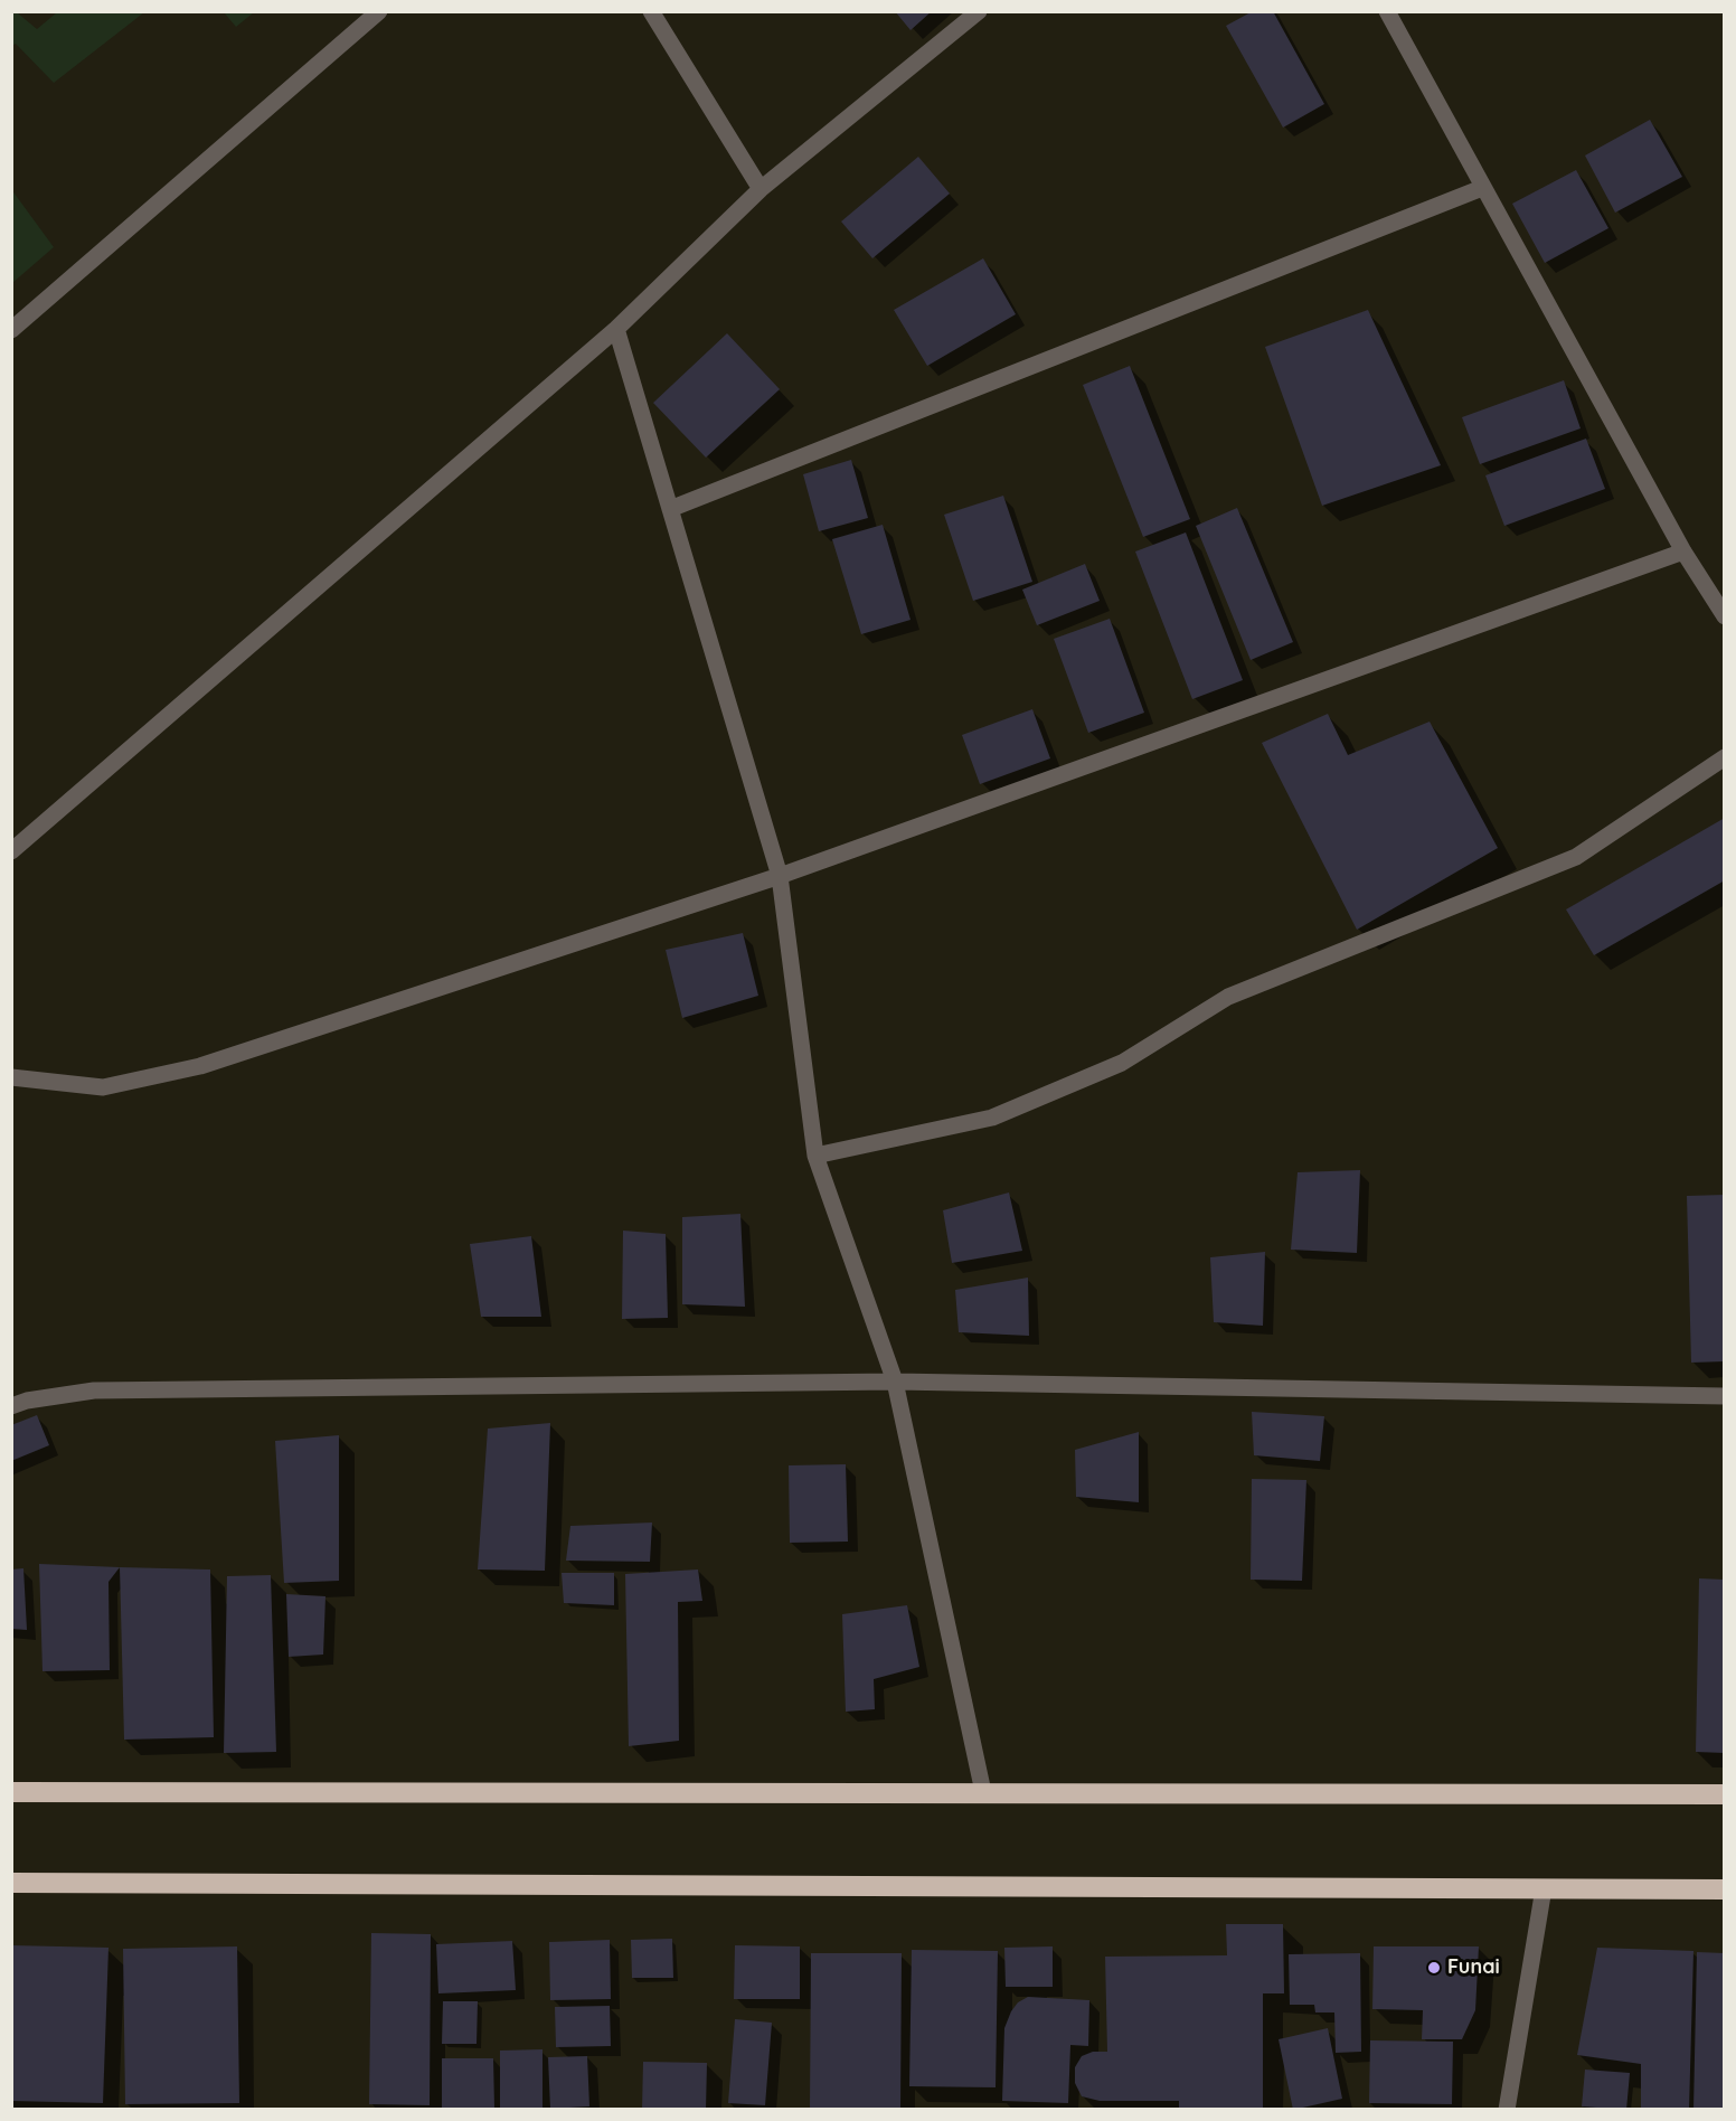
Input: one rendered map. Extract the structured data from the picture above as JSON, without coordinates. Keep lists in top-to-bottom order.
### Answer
{
  "places": ["Funai"]
}
